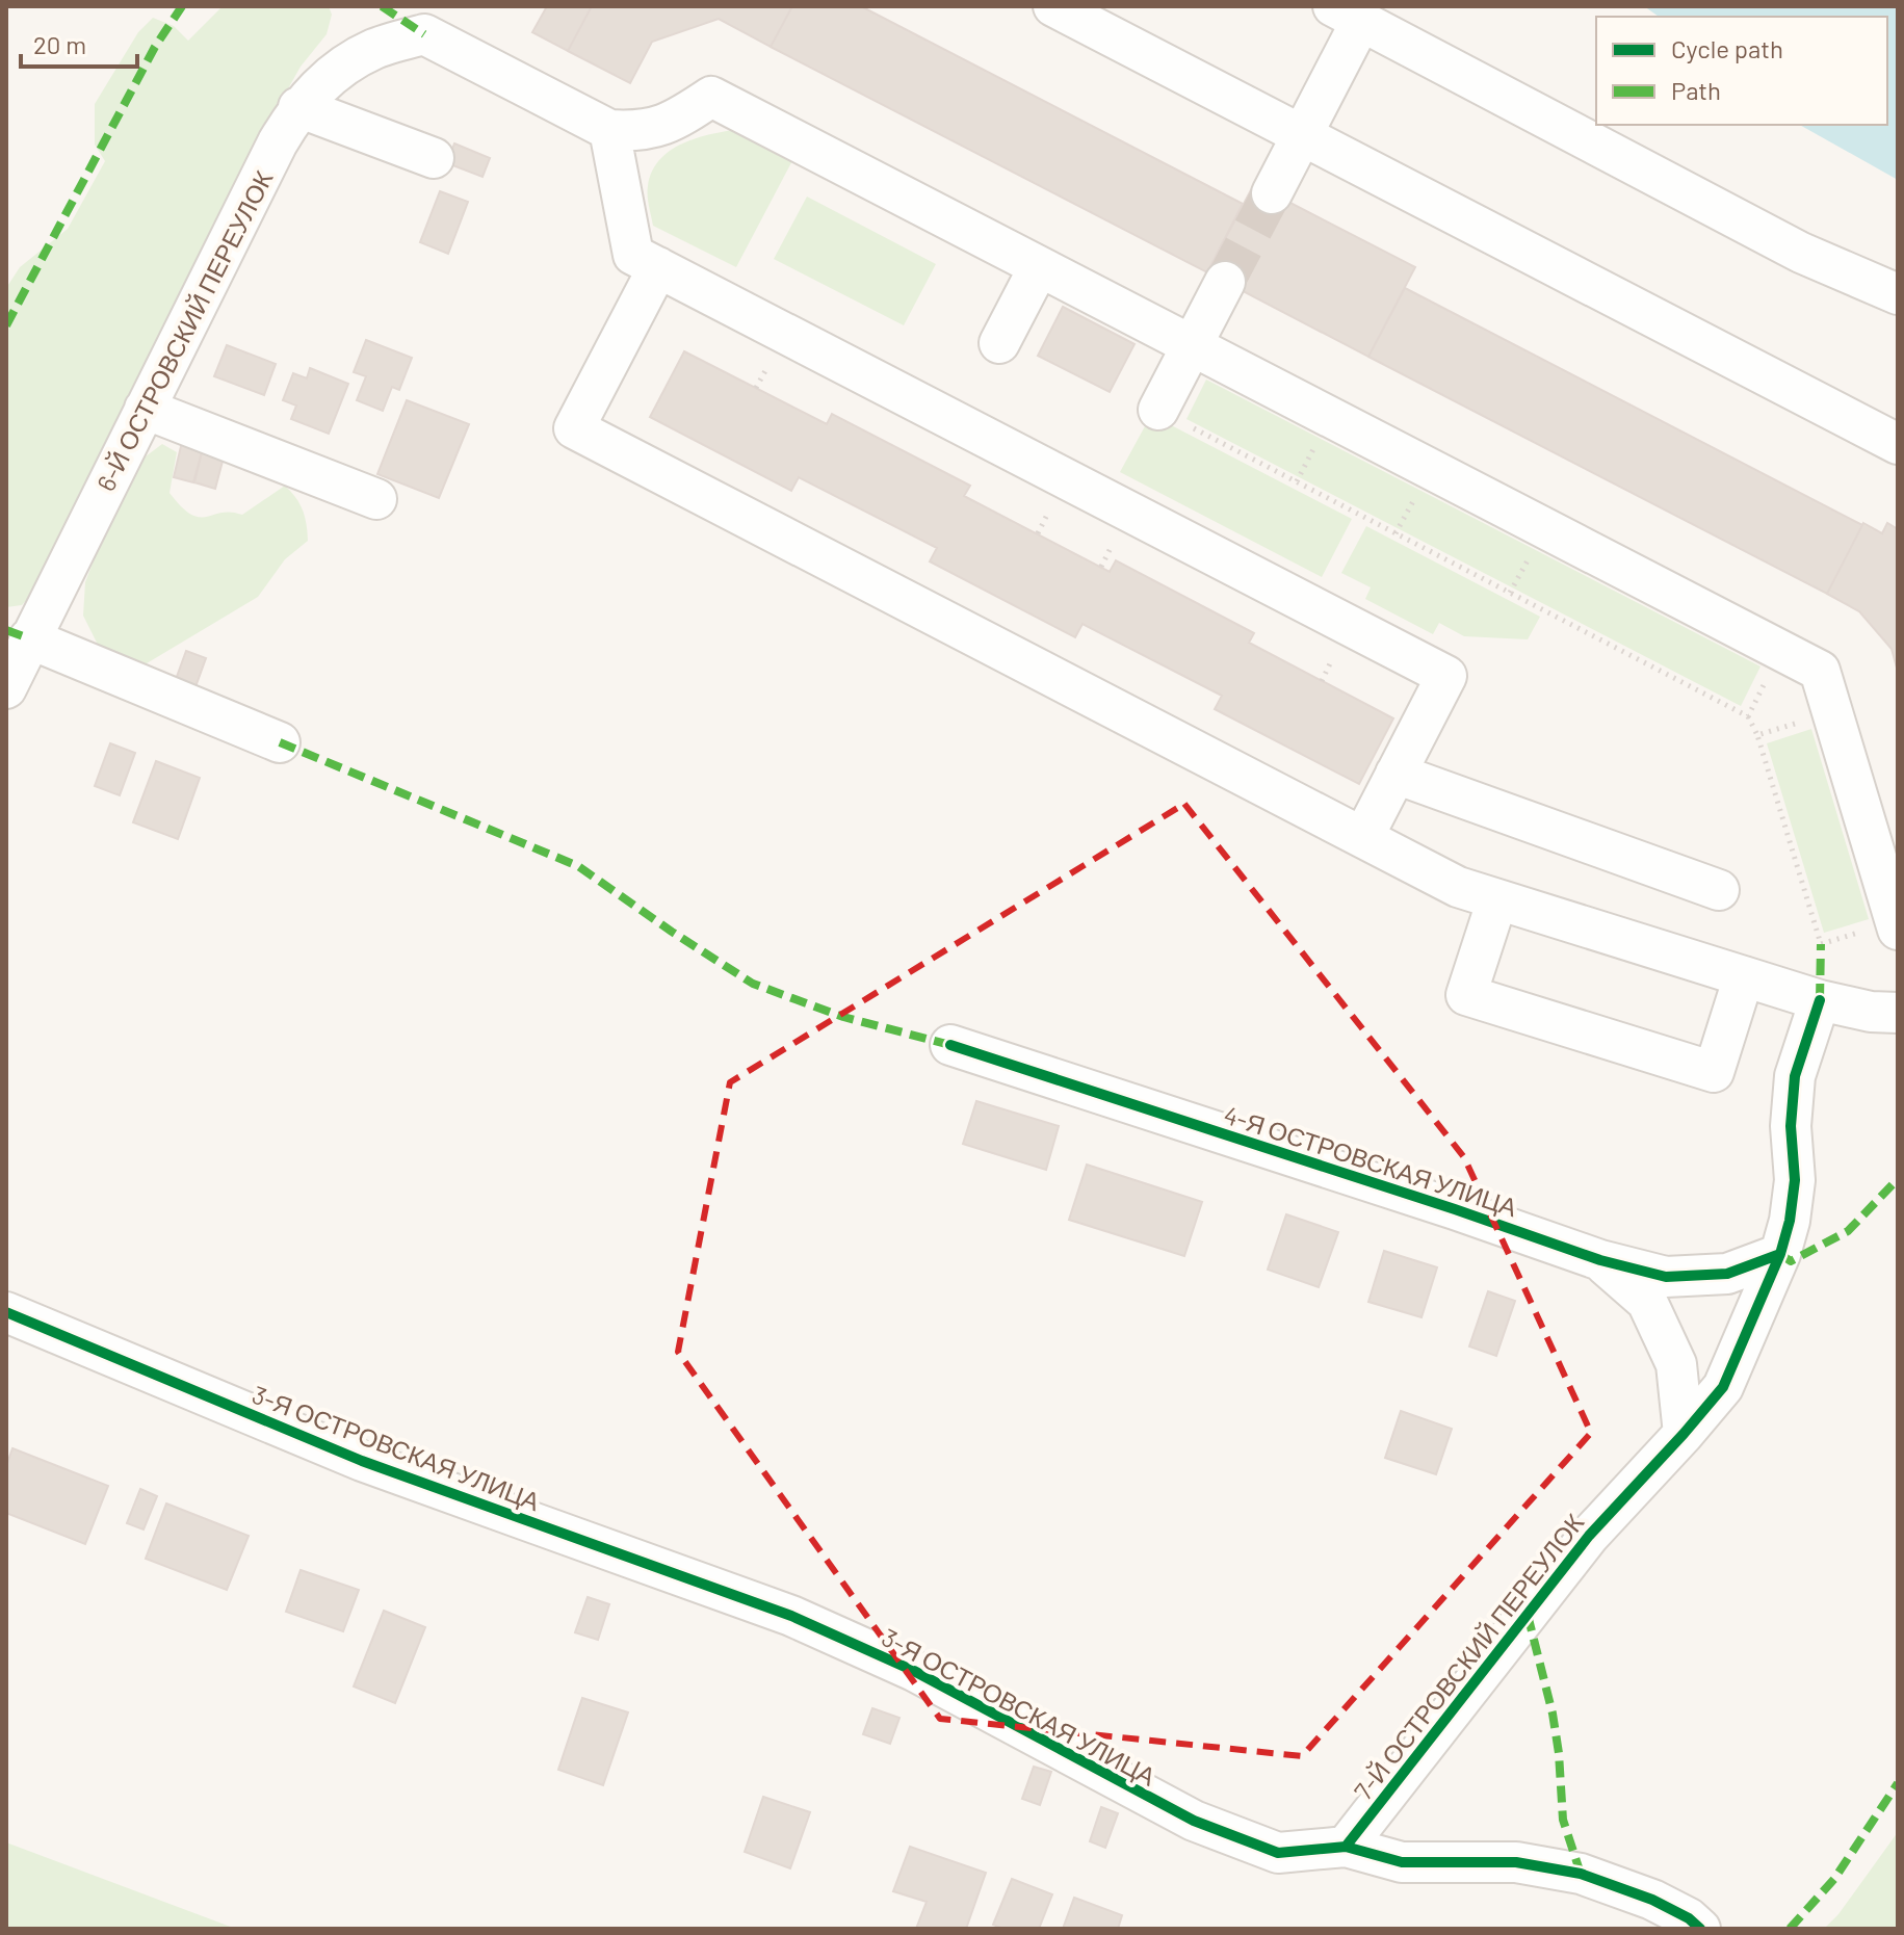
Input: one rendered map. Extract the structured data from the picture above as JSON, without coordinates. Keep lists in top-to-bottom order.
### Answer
{
  "streets": {
    "street": [
      "6-Й ОСТРОВСКИЙ ПЕРЕУЛОК",
      "4-Я ОСТРОВСКАЯ УЛИЦА",
      "3-Я ОСТРОВСКАЯ УЛИЦА",
      "7-Й ОСТРОВСКИЙ ПЕРЕУЛОК"
    ]
  },
  "crossings": [
    ["4-Я ОСТРОВСКАЯ УЛИЦА", "7-Й ОСТРОВСКИЙ ПЕРЕУЛОК"],
    ["3-Я ОСТРОВСКАЯ УЛИЦА", "7-Й ОСТРОВСКИЙ ПЕРЕУЛОК"]
  ],
  "legend": ["Cycle path", "Path"],
  "scale_bar": "20 m"
}
